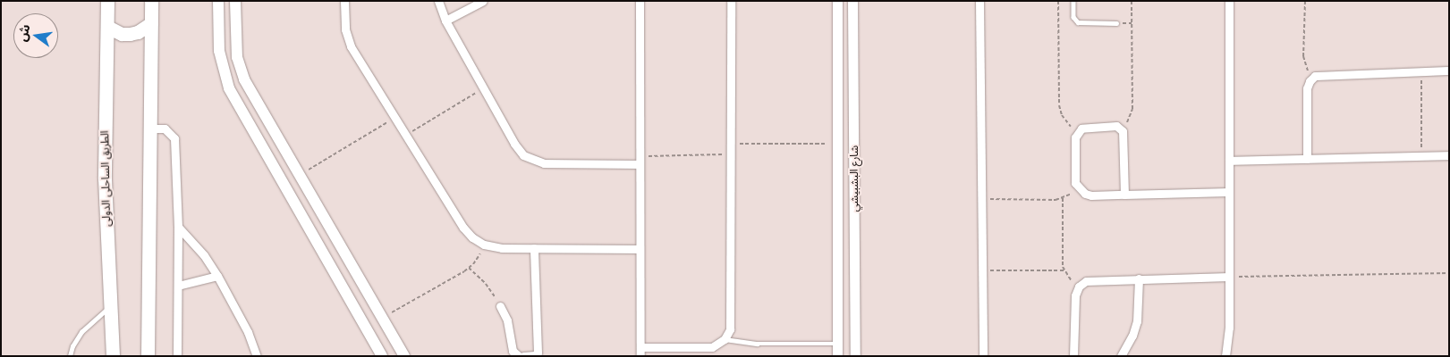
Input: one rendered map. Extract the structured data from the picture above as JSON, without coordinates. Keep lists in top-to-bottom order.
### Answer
{
  "streets": {
    "highway": ["الطريق الساحلى الدولى"],
    "street": ["شارع البشبيشي"]
  },
  "north": "left"
}
